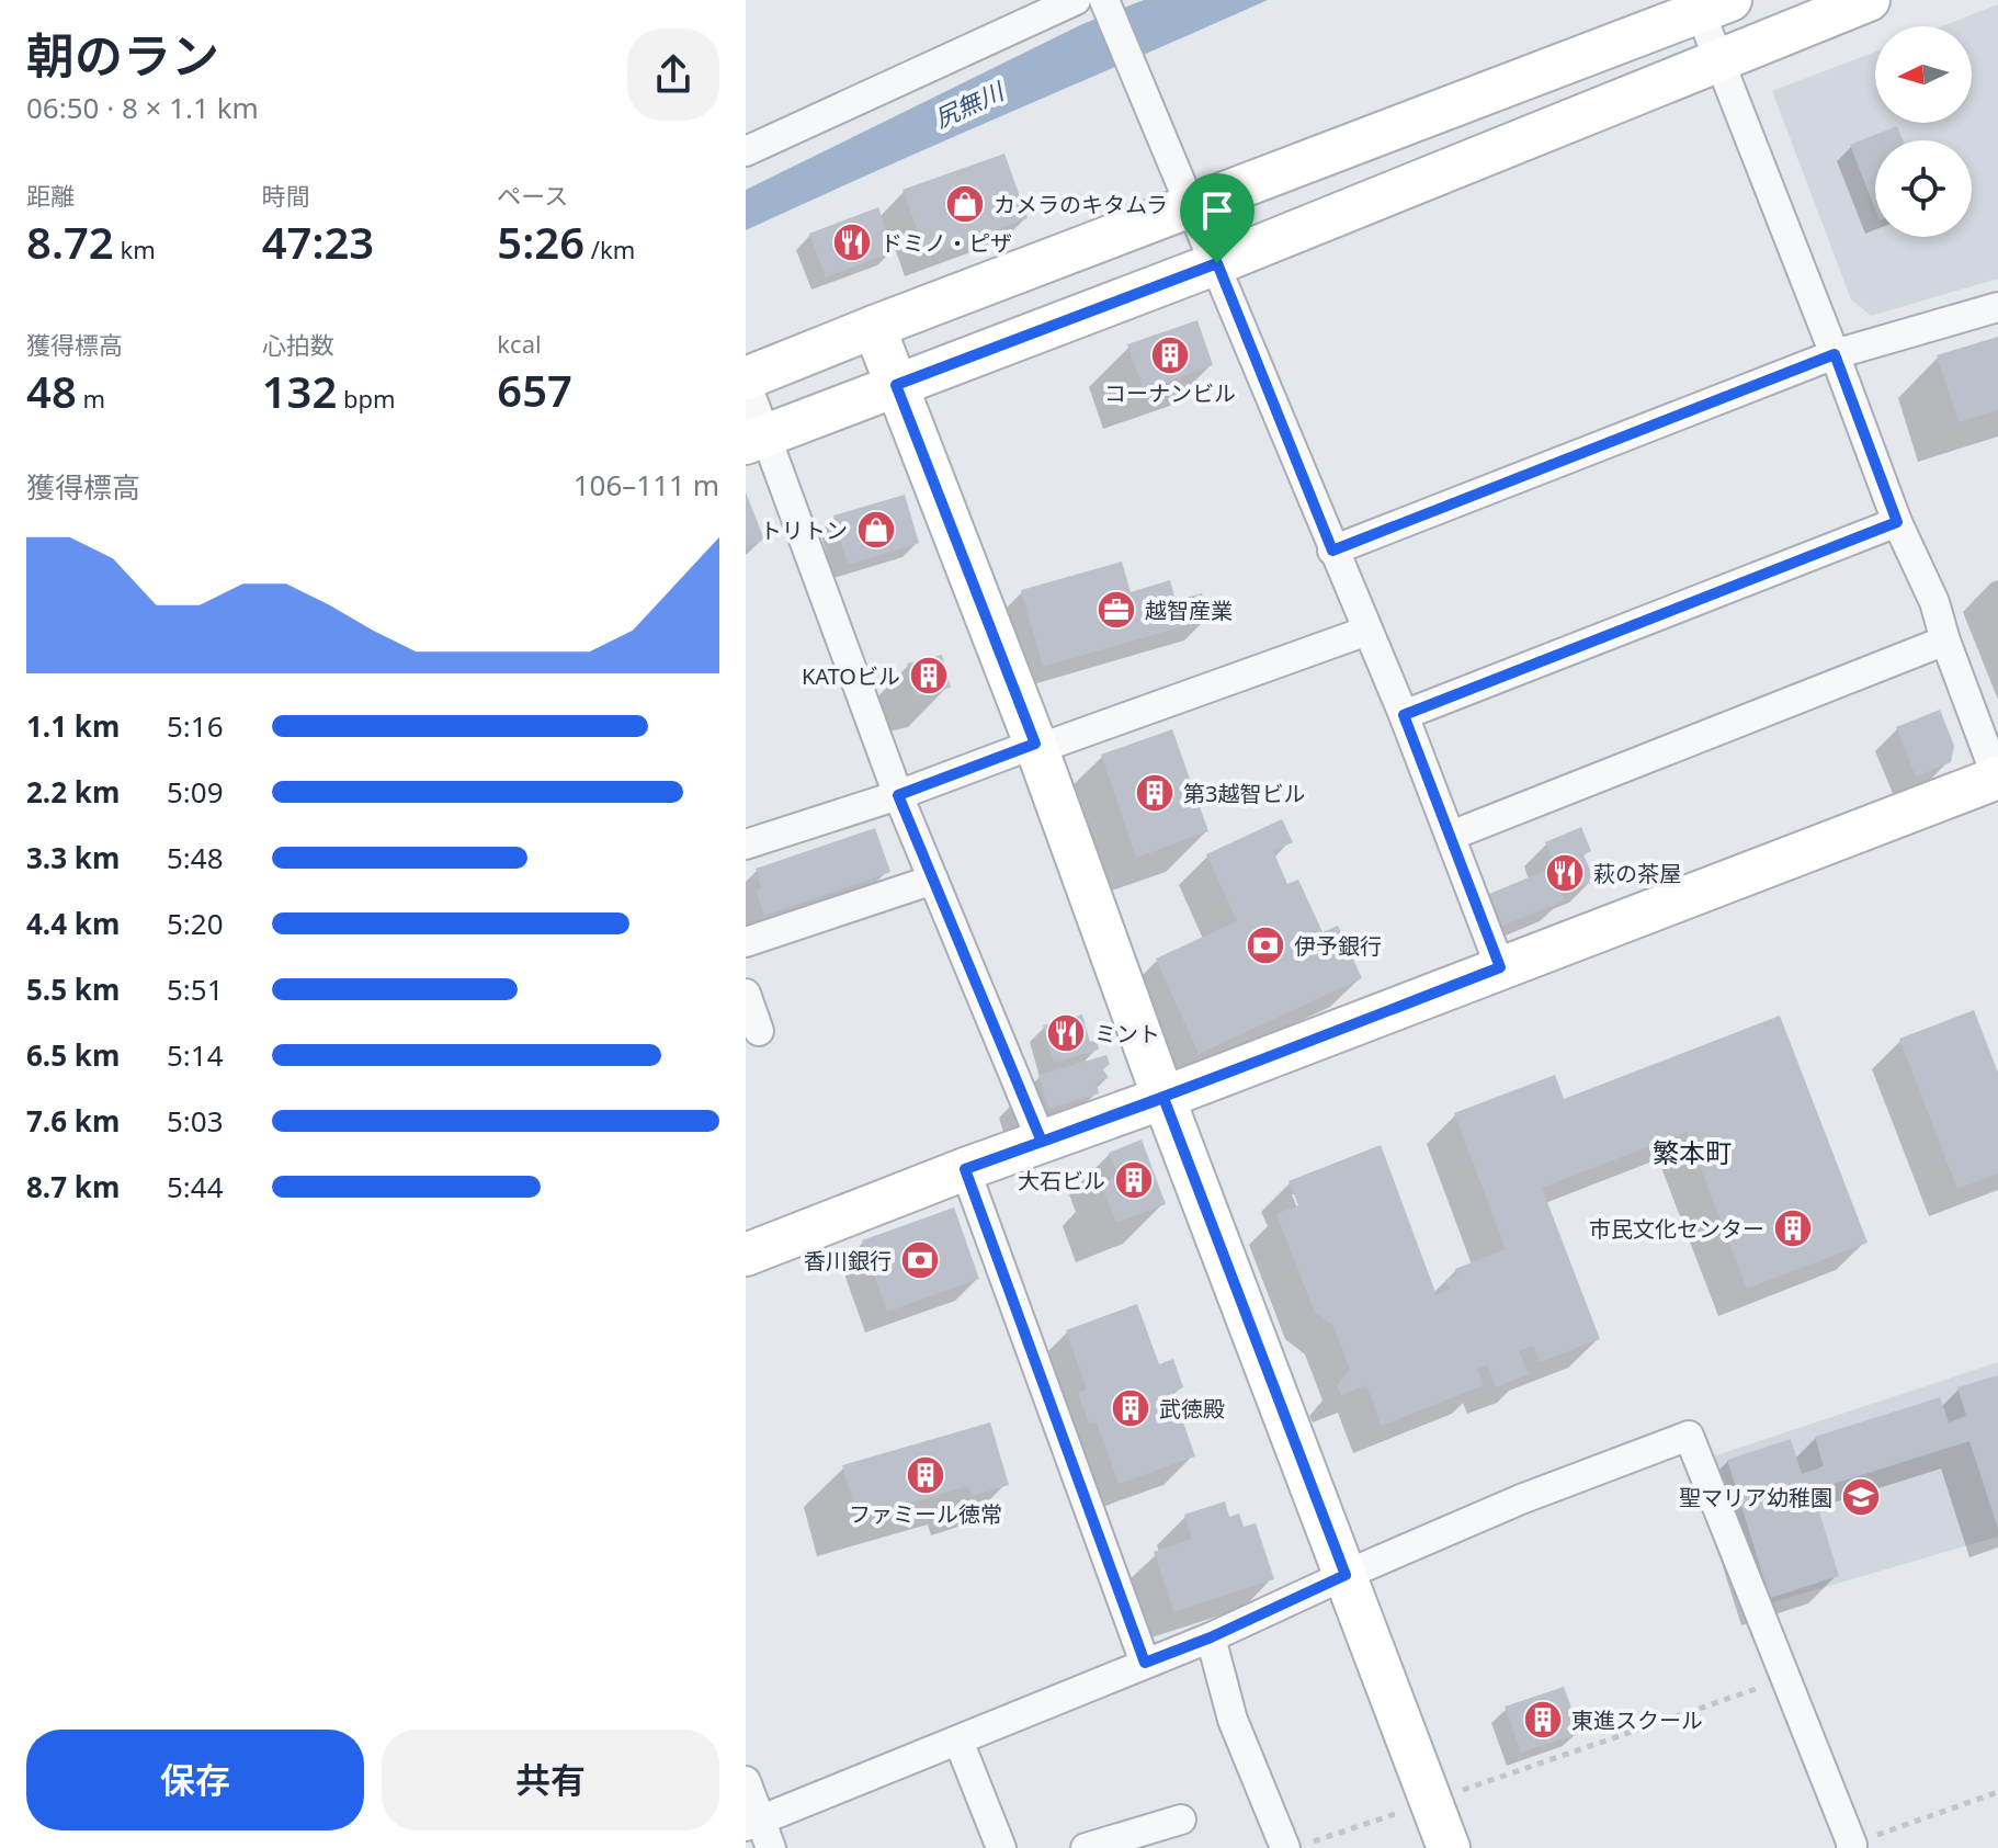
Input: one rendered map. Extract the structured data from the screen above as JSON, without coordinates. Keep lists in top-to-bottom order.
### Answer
{
  "districts": ["繁本町"],
  "water": ["尻無川"],
  "places": {
    "shop": ["カメラのキタムラ", "トリトン"],
    "restaurant": ["ドミノ・ピザ", "萩の茶屋", "ミント"],
    "building": [
      "コーナンビル",
      "KATOビル",
      "第3越智ビル",
      "大石ビル",
      "市民文化センター",
      "武徳殿",
      "ファミール徳常",
      "東進スクール"
    ],
    "office": ["越智産業"],
    "bank": ["伊予銀行", "香川銀行"],
    "school or university": ["聖マリア幼稚園"]
  },
  "north": "left",
  "page": {
    "heading": ["朝のラン", "06:50 · 8 × 1.1 km"],
    "stats": [
      ["距離", "8.72 km"],
      ["時間", "47:23"],
      ["ペース", "5:26 /km"],
      ["獲得標高", "48 m"],
      ["心拍数", "132 bpm"],
      ["kcal", "657"]
    ],
    "chart": ["獲得標高", "106–111 m"],
    "list": [
      {
        "name": "1.1 km",
        "note": "5:16"
      },
      {
        "name": "2.2 km",
        "note": "5:09"
      },
      {
        "name": "3.3 km",
        "note": "5:48"
      },
      {
        "name": "4.4 km",
        "note": "5:20"
      },
      {
        "name": "5.5 km",
        "note": "5:51"
      },
      {
        "name": "6.5 km",
        "note": "5:14"
      },
      {
        "name": "7.6 km",
        "note": "5:03"
      },
      {
        "name": "8.7 km",
        "note": "5:44"
      }
    ],
    "buttons": ["保存", "共有"]
  }
}
